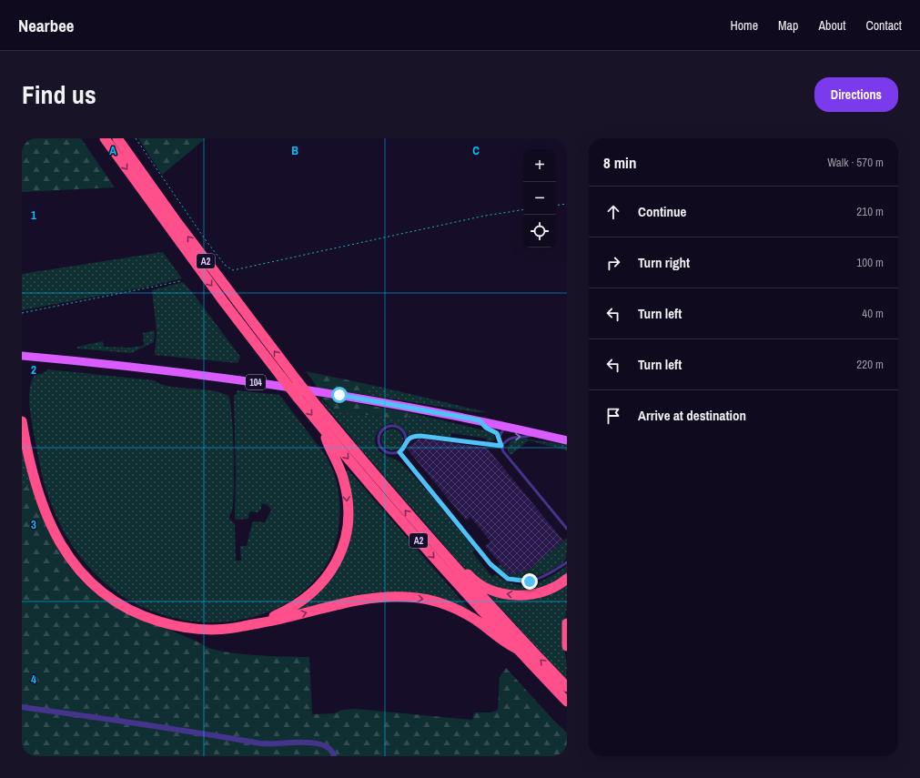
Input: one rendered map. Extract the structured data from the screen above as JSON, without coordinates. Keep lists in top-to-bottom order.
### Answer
{
  "streets": {
    "highway": ["A2"],
    "main road": ["104"]
  },
  "page": {
    "header": "Nearbee",
    "nav": [
      "Home",
      "Map",
      "About",
      "Contact"
    ],
    "title": "Find us",
    "buttons": "Directions",
    "heading": ["8 min", "Walk · 570 m"],
    "map_buttons": ["+", "−"],
    "list": [
      ["Continue", "210 m"],
      ["Turn right", "100 m"],
      ["Turn left", "40 m"],
      ["Turn left", "220 m"],
      "Arrive at destination"
    ]
  },
  "grid": {
    "columns": ["A", "B", "C"],
    "rows": [
      "1",
      "2",
      "3",
      "4"
    ]
  }
}
